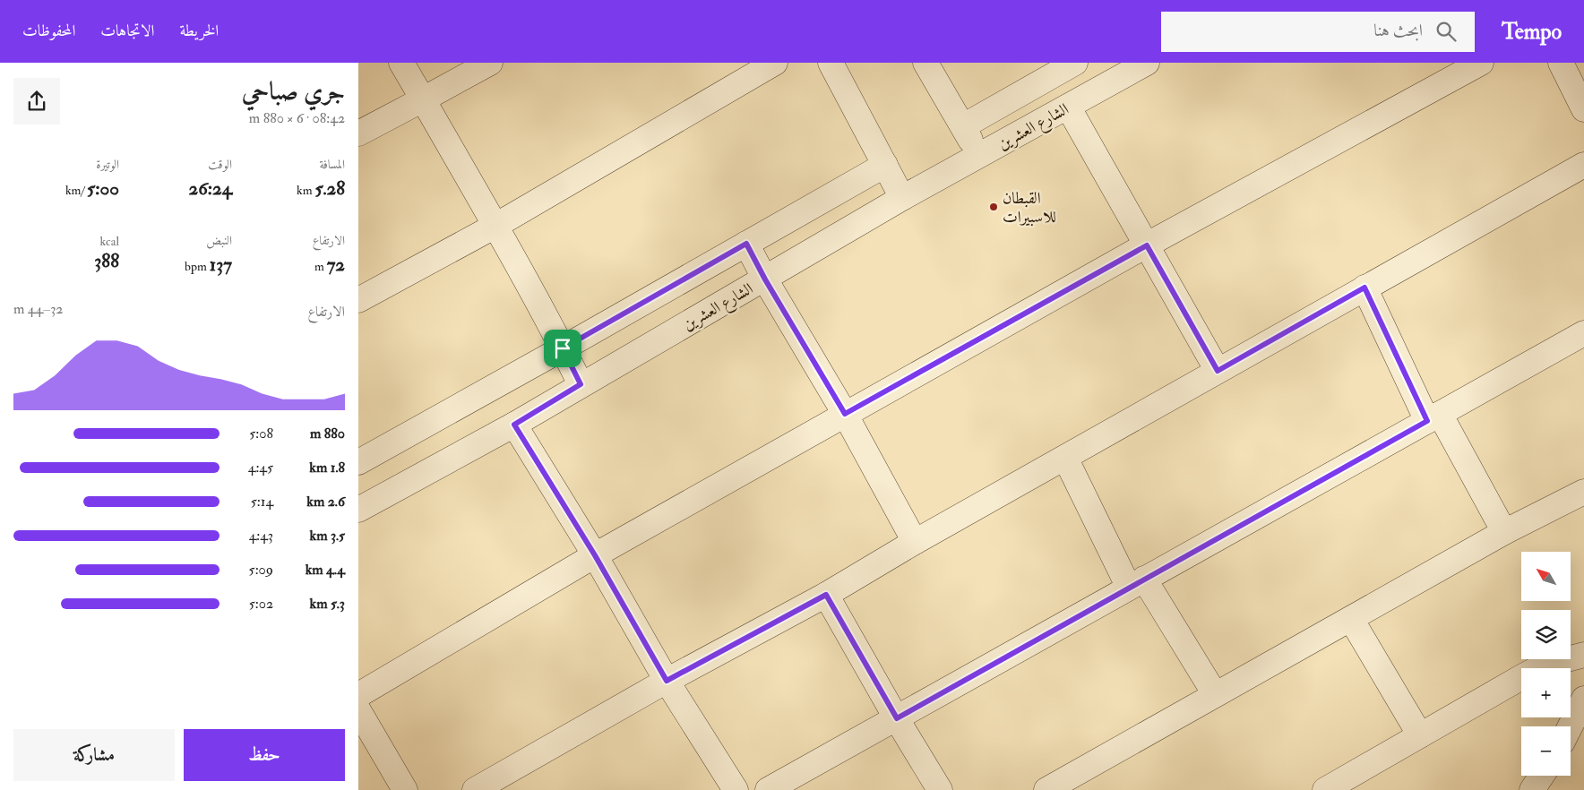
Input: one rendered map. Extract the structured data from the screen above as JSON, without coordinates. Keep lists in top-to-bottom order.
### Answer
{
  "streets": {
    "street": ["الشارع العشرين"]
  },
  "places": ["القبطان للاسبيرات"],
  "north": "top left",
  "page": {
    "header": "Tempo",
    "search": "ابحث هنا",
    "nav": ["الخريطة", "الاتجاهات", "المحفوظات"],
    "heading": ["جري صباحي", "08:42 · 6 × 880 m"],
    "stats": [
      ["المسافة", "5.28 km"],
      ["الوقت", "26:24"],
      ["الوتيرة", "5:00 /km"],
      ["الارتفاع", "72 m"],
      ["النبض", "137 bpm"],
      ["kcal", "388"]
    ],
    "chart": ["الارتفاع", "32–44 m"],
    "list": [
      {
        "name": "880 m",
        "note": "5:08"
      },
      {
        "name": "1.8 km",
        "note": "4:45"
      },
      {
        "name": "2.6 km",
        "note": "5:14"
      },
      {
        "name": "3.5 km",
        "note": "4:43"
      },
      {
        "name": "4.4 km",
        "note": "5:09"
      },
      {
        "name": "5.3 km",
        "note": "5:02"
      }
    ],
    "map_buttons": ["+", "−"],
    "buttons": ["حفظ", "مشاركة"]
  }
}
